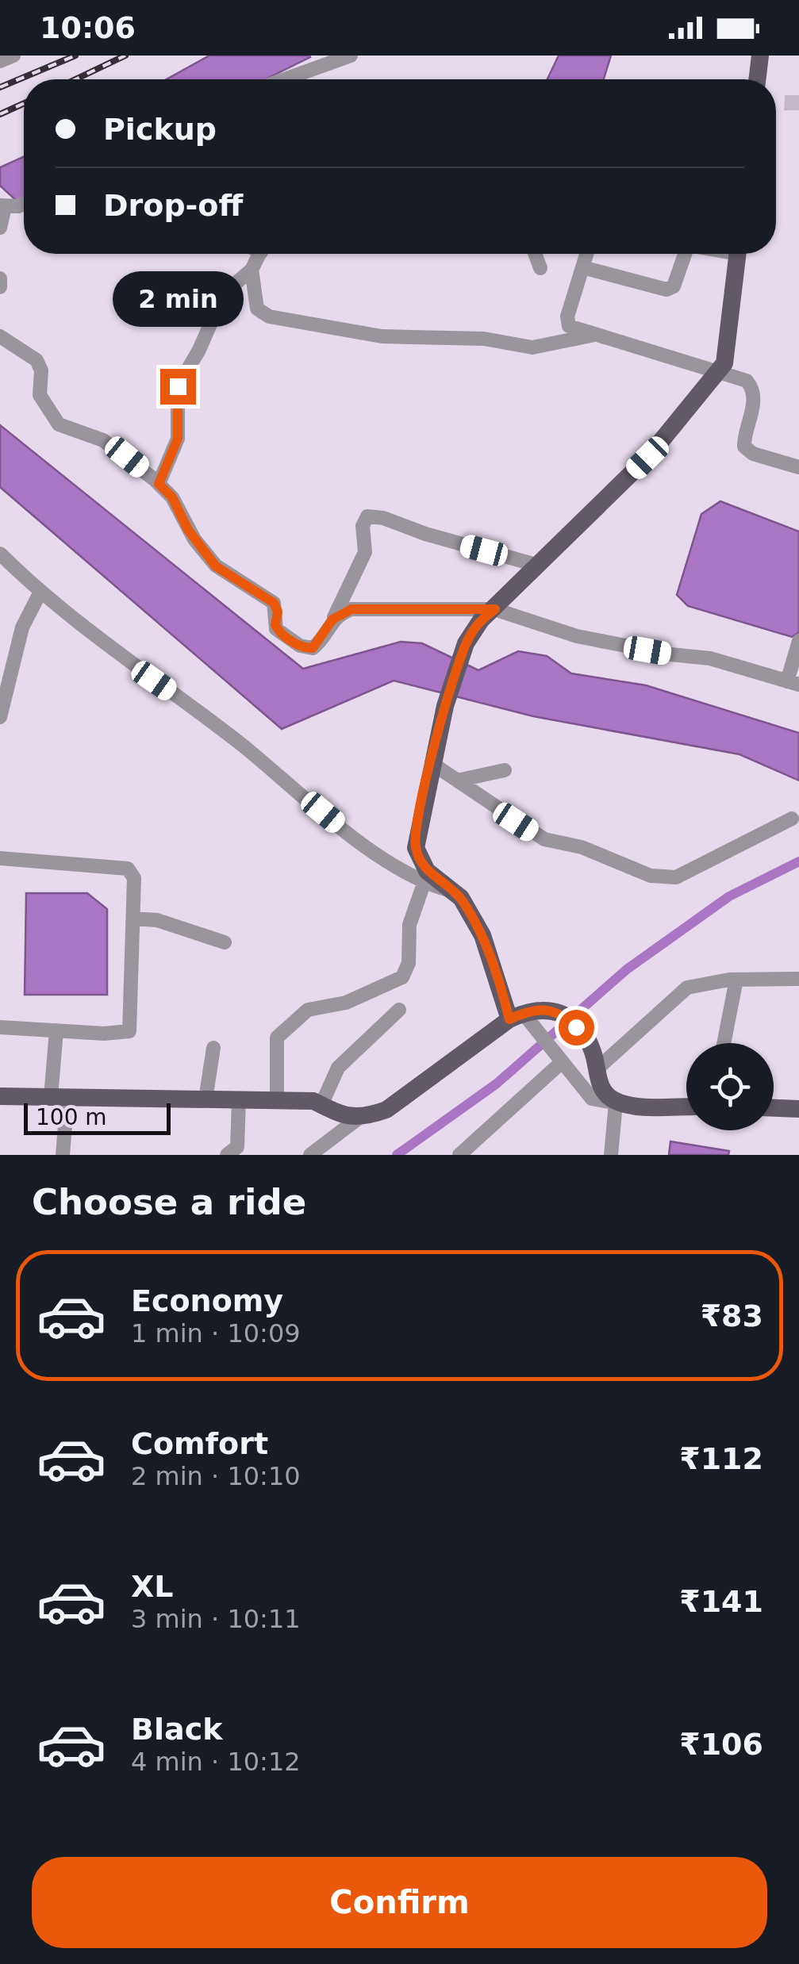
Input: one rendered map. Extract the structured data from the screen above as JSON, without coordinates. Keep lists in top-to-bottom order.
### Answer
{
  "scale_bar": "100 m",
  "page": {
    "status": "10:06",
    "banner": ["Pickup", "Drop-off"],
    "bubble": "2 min",
    "scale": "100 m",
    "heading": "Choose a ride",
    "list": [
      {
        "name": "Economy",
        "note": "1 min · 10:09",
        "value": "₹83"
      },
      {
        "name": "Comfort",
        "note": "2 min · 10:10",
        "value": "₹112"
      },
      {
        "name": "XL",
        "note": "3 min · 10:11",
        "value": "₹141"
      },
      {
        "name": "Black",
        "note": "4 min · 10:12",
        "value": "₹106"
      }
    ],
    "buttons": "Confirm"
  }
}
